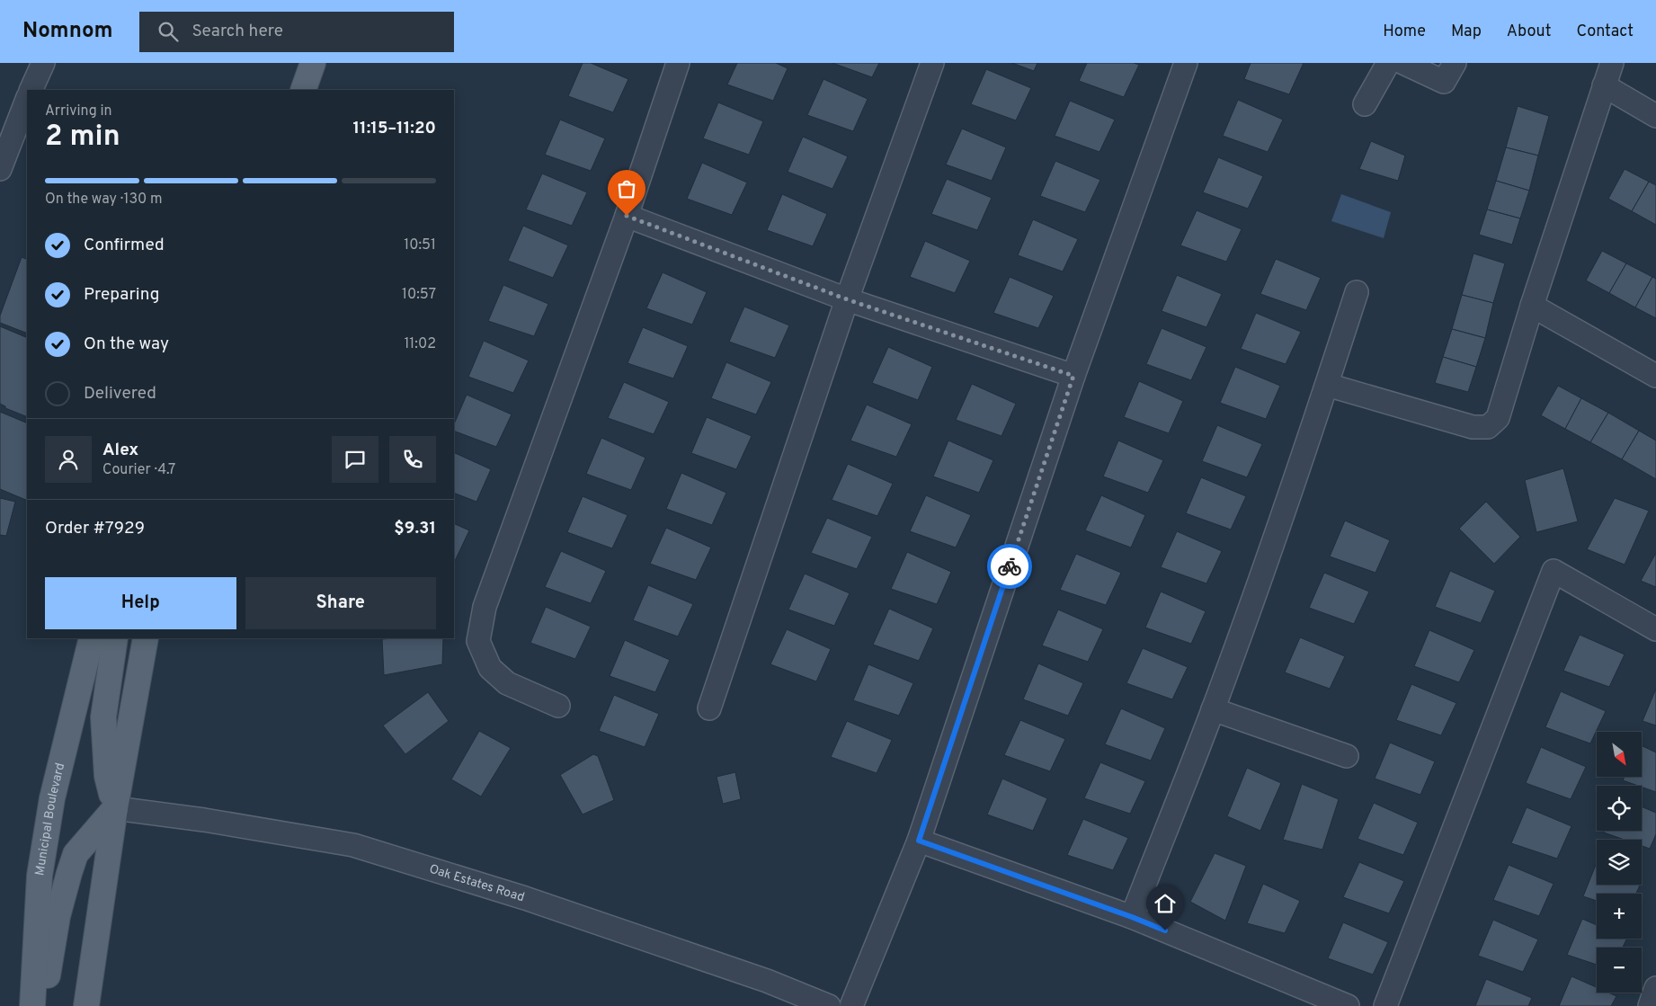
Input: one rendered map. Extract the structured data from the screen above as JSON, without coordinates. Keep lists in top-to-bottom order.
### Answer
{
  "streets": {
    "main road": ["Municipal Boulevard"],
    "street": ["Oak Estates Road"]
  },
  "north": "bottom right",
  "page": {
    "header": "Nomnom",
    "search": "Search here",
    "nav": [
      "Home",
      "Map",
      "About",
      "Contact"
    ],
    "heading": ["2 min", "Arriving in", "11:15–11:20"],
    "panel": [
      "Alex",
      "Courier · 4.7",
      "Order #7929",
      "$9.31"
    ],
    "bar": "On the way · 130 m",
    "list": [
      ["Confirmed", "10:51"],
      ["Preparing", "10:57"],
      ["On the way", "11:02"],
      "Delivered"
    ],
    "buttons": ["Help", "Share"],
    "map_buttons": ["+", "−"]
  }
}
